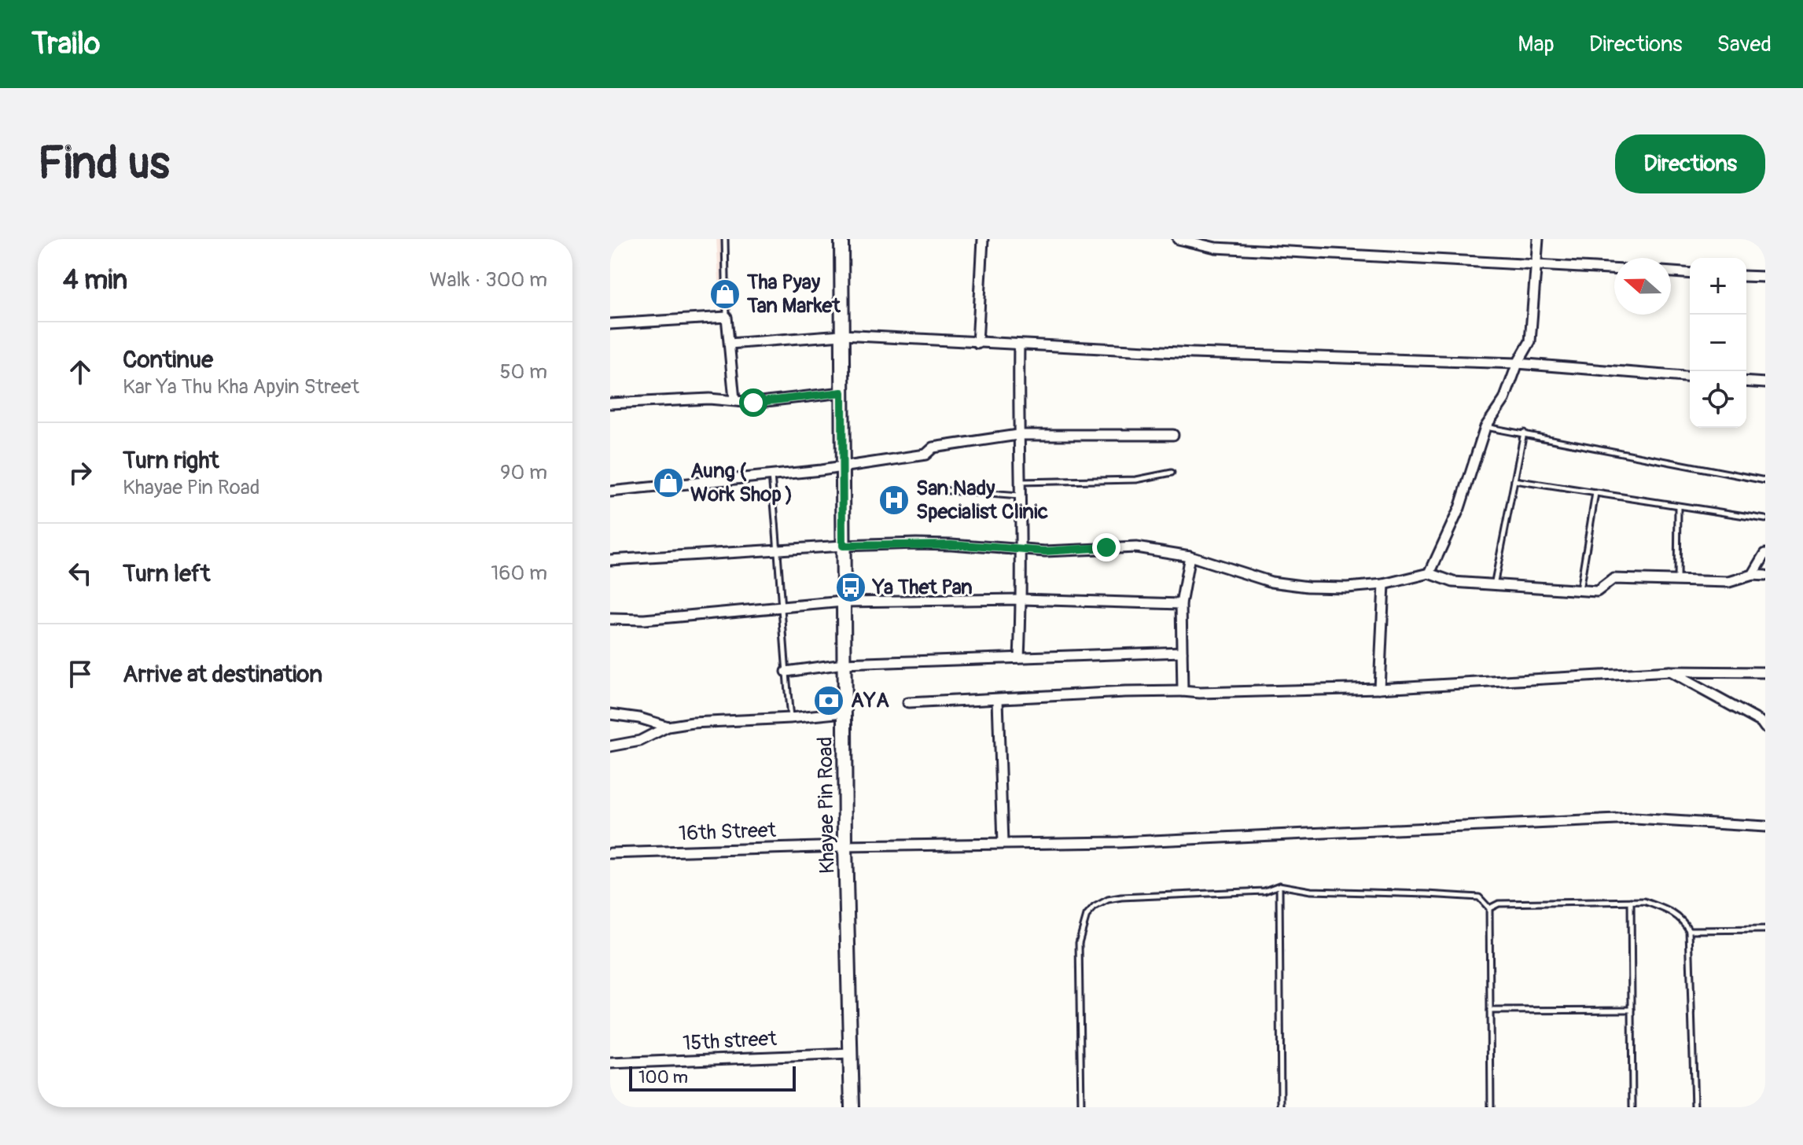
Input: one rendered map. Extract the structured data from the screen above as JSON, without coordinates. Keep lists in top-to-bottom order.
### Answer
{
  "streets": {
    "main road": ["Khayae Pin Road"],
    "street": ["16th Street", "15th street"]
  },
  "crossings": [
    ["Khayae Pin Road", "16th Street"],
    ["Khayae Pin Road", "15th street"]
  ],
  "places": {
    "shop": ["Tha Pyay Tan Market", "Aung ( Work Shop )"],
    "hospital": ["San Nady Specialist Clinic"],
    "bus stop": ["Ya Thet Pan"],
    "bank": ["AYA"]
  },
  "scale_bar": "100 m",
  "north": "left",
  "page": {
    "header": "Trailo",
    "nav": ["Map", "Directions", "Saved"],
    "buttons": "Directions",
    "title": "Find us",
    "heading": ["4 min", "Walk · 300 m"],
    "map_buttons": ["+", "−"],
    "list": [
      ["Continue", "Kar Ya Thu Kha Apyin Street", "50 m"],
      ["Turn right", "Khayae Pin Road", "90 m"],
      ["Turn left", "160 m"],
      "Arrive at destination"
    ],
    "scale": "100 m"
  }
}
